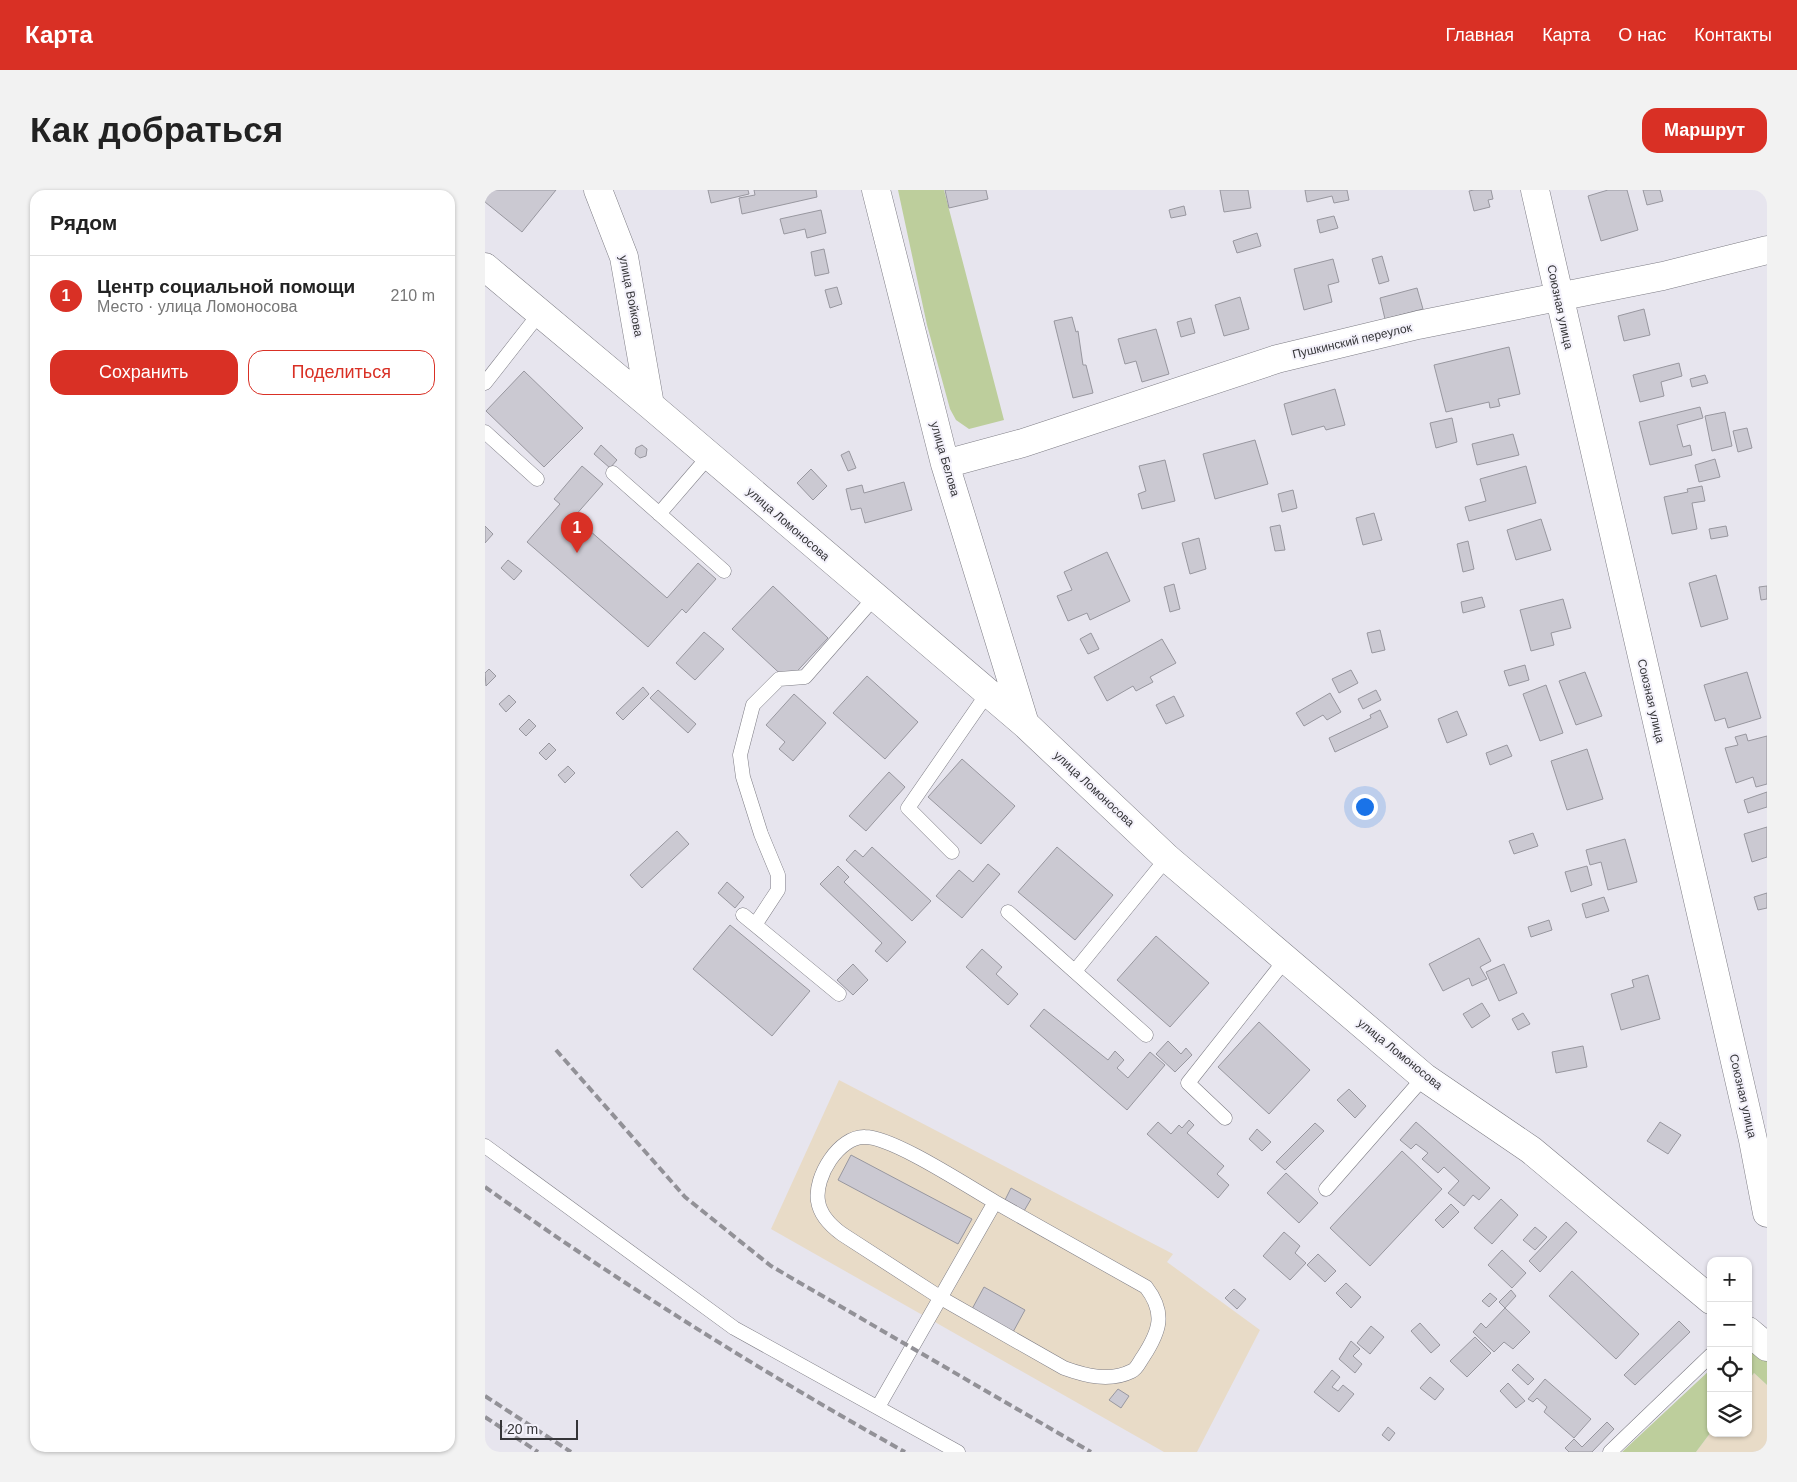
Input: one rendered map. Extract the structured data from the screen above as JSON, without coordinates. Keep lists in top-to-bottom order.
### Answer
{
  "streets": {
    "street": [
      "улица Войкова",
      "Союзная улица",
      "Пушкинский переулок",
      "улица Белова",
      "улица Ломоносова"
    ]
  },
  "crossings": [
    ["улица Войкова", "улица Ломоносова"],
    ["Союзная улица", "Пушкинский переулок"],
    ["Пушкинский переулок", "улица Белова"],
    ["улица Белова", "улица Ломоносова"]
  ],
  "scale_bar": "20 m",
  "page": {
    "header": "Карта",
    "nav": [
      "Главная",
      "Карта",
      "О нас",
      "Контакты"
    ],
    "buttons": [
      "Маршрут",
      ["Сохранить", "Поделиться"]
    ],
    "title": "Как добраться",
    "heading": "Рядом",
    "list": [
      {
        "mark": "1",
        "name": "Центр социальной помощи",
        "note": "Место · улица Ломоносова",
        "value": "210 m"
      }
    ],
    "pins": "1",
    "map_buttons": ["+", "−"],
    "scale": "20 m"
  }
}
